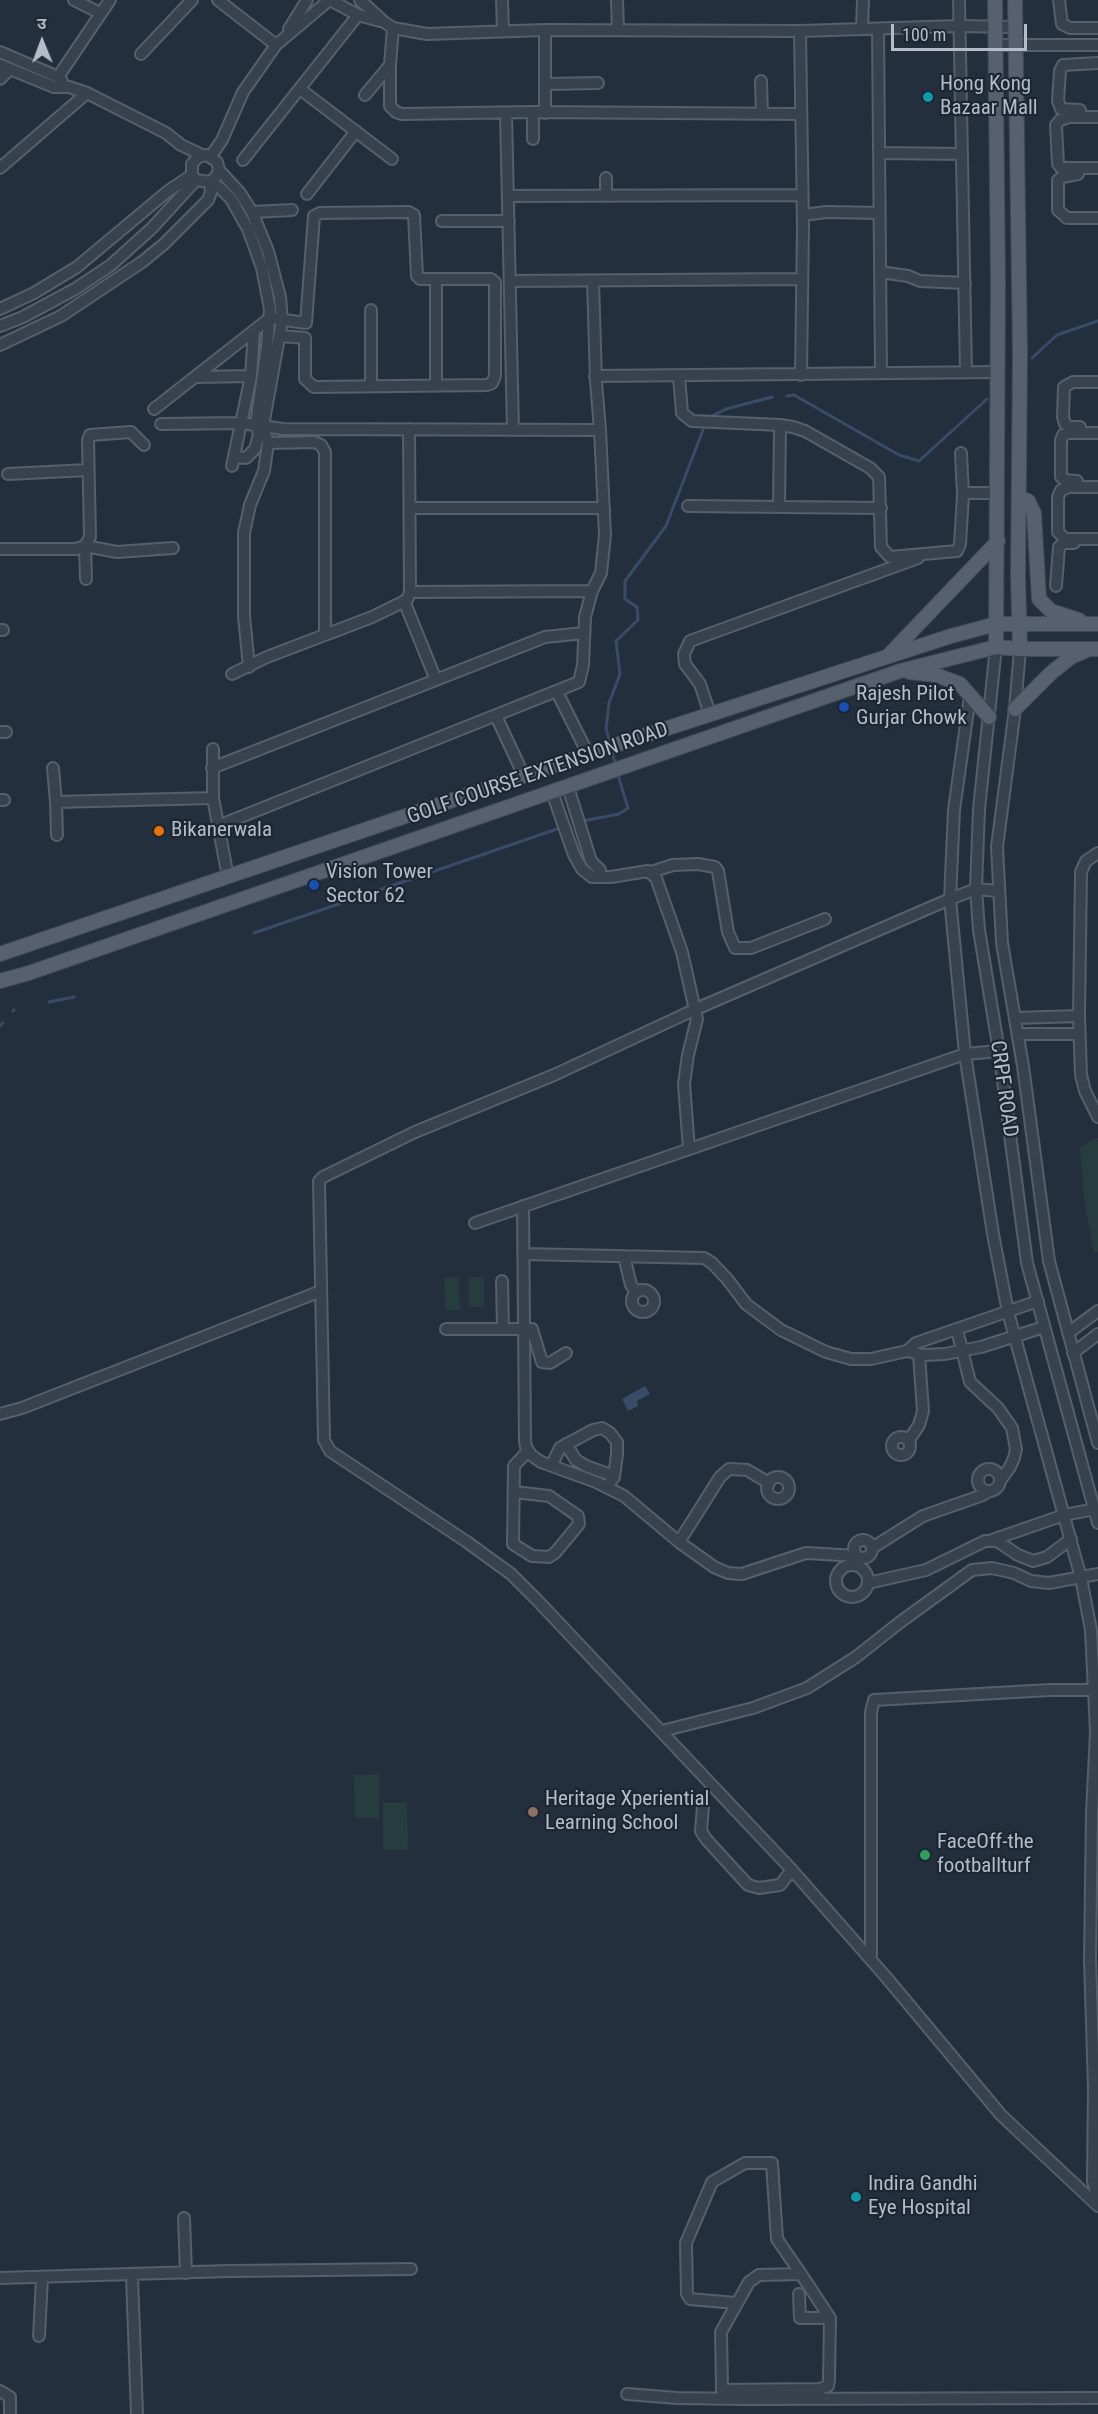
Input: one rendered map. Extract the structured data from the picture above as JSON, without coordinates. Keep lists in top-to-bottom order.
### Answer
{
  "streets": {
    "main road": ["GOLF COURSE EXTENSION ROAD"],
    "street": ["CRPF ROAD"]
  },
  "crossings": [
    ["GOLF COURSE EXTENSION ROAD", "CRPF ROAD"]
  ],
  "places": [
    "Hong Kong Bazaar Mall",
    "Rajesh Pilot Gurjar Chowk",
    "Bikanerwala",
    "Vision Tower Sector 62",
    "Heritage Xperiential Learning School",
    "FaceOff-the footballturf",
    "Indira Gandhi Eye Hospital"
  ],
  "scale_bar": "100 m",
  "north": "top"
}
